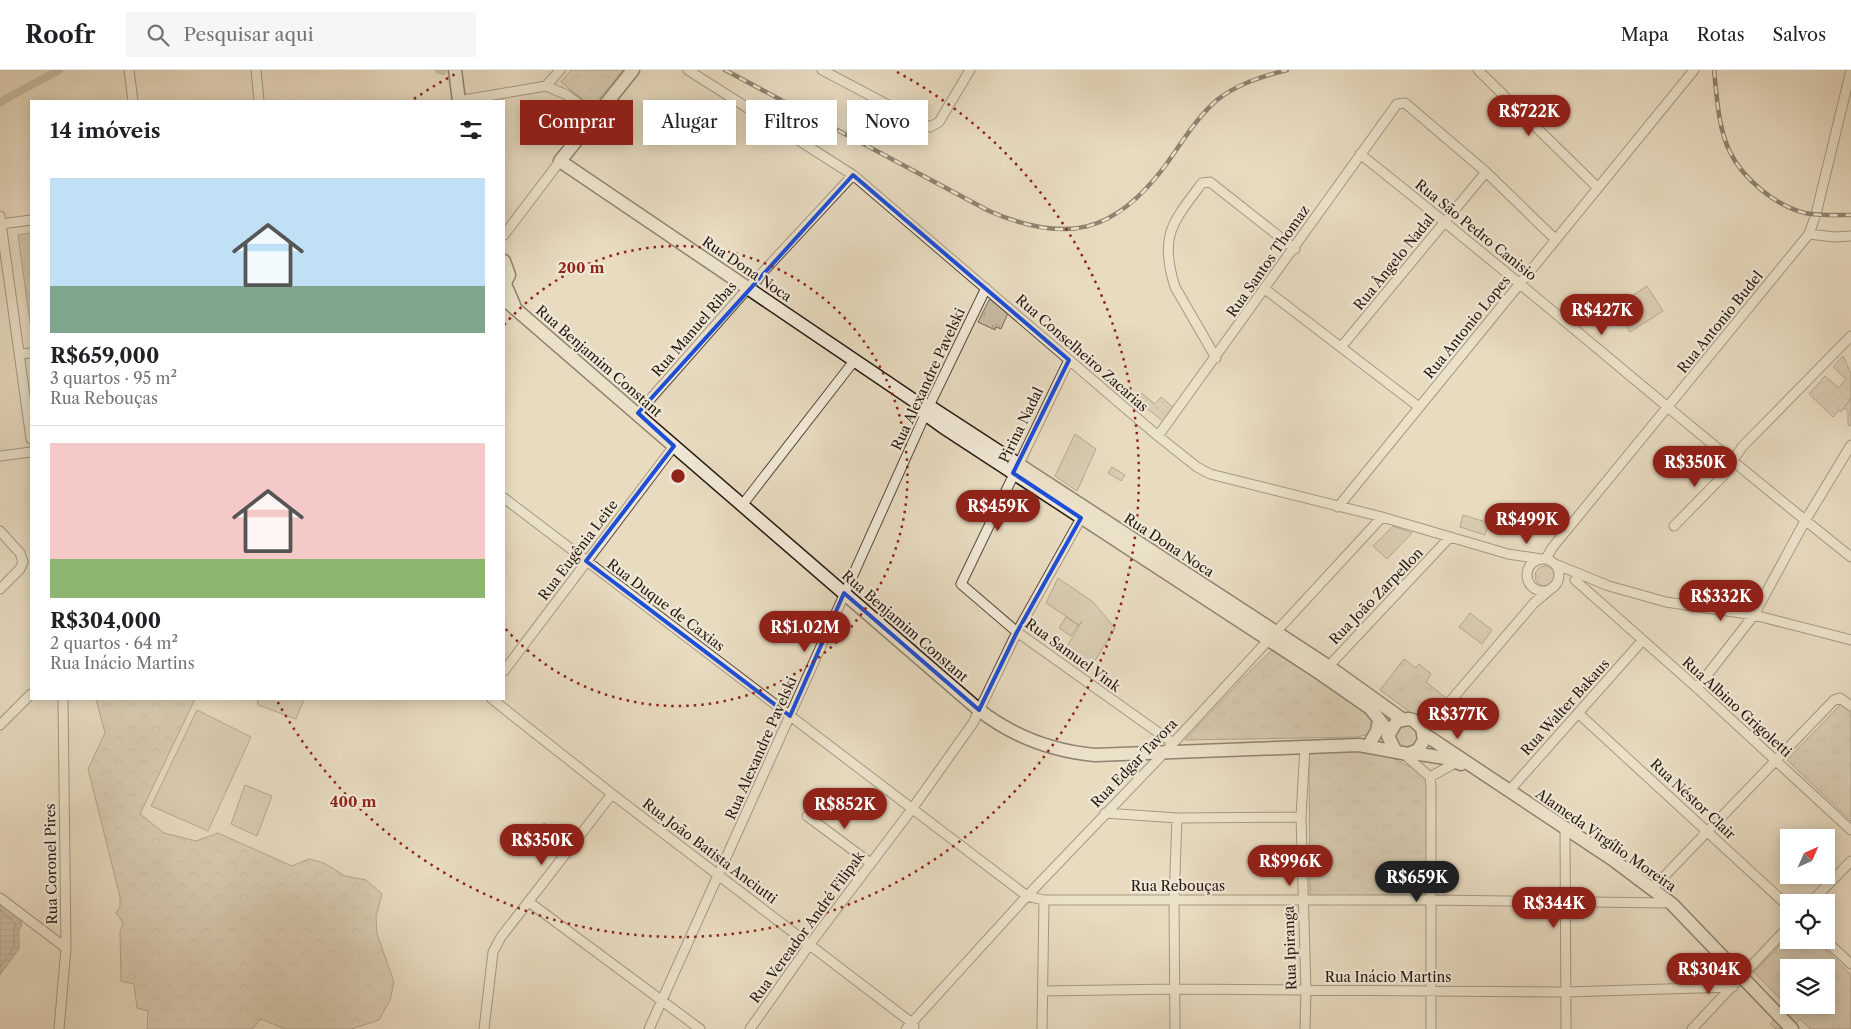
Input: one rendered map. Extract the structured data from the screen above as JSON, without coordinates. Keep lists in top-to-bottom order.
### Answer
{
  "streets": {
    "main road": ["Rua Dona Noca", "Rua Benjamim Constant", "Alameda Virgílio Moreira"],
    "street": [
      "Rua São Pedro Canisio",
      "Rua Santos Thomaz",
      "Rua Ângelo Nadal",
      "Rua Antonio Budel",
      "Rua Antonio Lopes",
      "Rua Manuel Ribas",
      "Rua Conselheiro Zacarias",
      "Rua Alexandre Pavelski",
      "Pirina Nadal",
      "Rua Eugênia Leite",
      "Rua João Zarpellon",
      "Rua Duque de Caxias",
      "Rua Samuel Vink",
      "Rua Walter Bakaus",
      "Rua Albino Grigoletti",
      "Rua Edgar Tavora",
      "Rua Néstor Clair",
      "Rua João Batista Anciutti",
      "Rua Coronel Pires",
      "Rua Rebouças",
      "Rua Vereador André Filipak",
      "Rua Ipiranga",
      "Rua Inácio Martins"
    ]
  },
  "crossings": [
    ["Rua São Pedro Canisio", "Rua Santos Thomaz"],
    ["Rua São Pedro Canisio", "Rua Ângelo Nadal"],
    ["Rua São Pedro Canisio", "Rua Antonio Budel"],
    ["Rua São Pedro Canisio", "Rua Antonio Lopes"],
    ["Rua Santos Thomaz", "Rua Ângelo Nadal"],
    ["Rua Santos Thomaz", "Rua Conselheiro Zacarias"],
    ["Rua Dona Noca", "Rua Manuel Ribas"],
    ["Rua Dona Noca", "Rua Benjamim Constant"],
    ["Rua Dona Noca", "Rua Alexandre Pavelski"],
    ["Rua Dona Noca", "Pirina Nadal"],
    ["Rua Dona Noca", "Rua João Zarpellon"],
    ["Rua Dona Noca", "Rua Edgar Tavora"],
    ["Rua Dona Noca", "Alameda Virgílio Moreira"],
    ["Rua Dona Noca", "Rua Vereador André Filipak"],
    ["Rua Antonio Budel", "Rua Conselheiro Zacarias"],
    ["Rua Antonio Lopes", "Rua Conselheiro Zacarias"],
    ["Rua Manuel Ribas", "Rua Conselheiro Zacarias"],
    ["Rua Manuel Ribas", "Rua Benjamim Constant"],
    ["Rua Conselheiro Zacarias", "Rua Alexandre Pavelski"],
    ["Rua Conselheiro Zacarias", "Pirina Nadal"],
    ["Rua Conselheiro Zacarias", "Rua João Zarpellon"],
    ["Rua Conselheiro Zacarias", "Rua Edgar Tavora"],
    ["Rua Benjamim Constant", "Rua Alexandre Pavelski"],
    ["Rua Benjamim Constant", "Rua Eugênia Leite"],
    ["Rua Benjamim Constant", "Rua Samuel Vink"],
    ["Rua Benjamim Constant", "Rua Edgar Tavora"],
    ["Rua Benjamim Constant", "Alameda Virgílio Moreira"],
    ["Rua Benjamim Constant", "Rua Vereador André Filipak"],
    ["Rua Benjamim Constant", "Rua Ipiranga"],
    ["Rua Alexandre Pavelski", "Rua Duque de Caxias"],
    ["Rua Alexandre Pavelski", "Rua João Batista Anciutti"],
    ["Pirina Nadal", "Rua Samuel Vink"],
    ["Rua Eugênia Leite", "Rua Duque de Caxias"],
    ["Rua Duque de Caxias", "Rua Edgar Tavora"],
    ["Rua Duque de Caxias", "Rua Rebouças"],
    ["Rua Duque de Caxias", "Rua Vereador André Filipak"],
    ["Rua Samuel Vink", "Rua Edgar Tavora"],
    ["Rua Samuel Vink", "Rua Vereador André Filipak"],
    ["Rua Walter Bakaus", "Rua Albino Grigoletti"],
    ["Rua Walter Bakaus", "Rua Néstor Clair"],
    ["Rua Walter Bakaus", "Alameda Virgílio Moreira"],
    ["Rua Edgar Tavora", "Rua João Batista Anciutti"],
    ["Rua Edgar Tavora", "Rua Rebouças"],
    ["Alameda Virgílio Moreira", "Rua Rebouças"],
    ["Rua João Batista Anciutti", "Rua Vereador André Filipak"],
    ["Rua Rebouças", "Rua Ipiranga"],
    ["Rua Ipiranga", "Rua Inácio Martins"]
  ],
  "north": "top right",
  "page": {
    "header": "Roofr",
    "search": "Pesquisar aqui",
    "nav": ["Mapa", "Rotas", "Salvos"],
    "price": [
      "R$722K",
      "R$427K",
      "R$350K",
      "R$459K",
      "R$499K",
      "R$332K",
      "R$1.02M",
      "R$377K",
      "R$852K",
      "R$350K",
      "R$996K",
      "R$659K",
      "R$344K",
      "R$304K"
    ],
    "chip": [
      "Comprar",
      "Alugar",
      "Filtros",
      "Novo"
    ],
    "heading": "14 imóveis",
    "list": [
      {
        "name": "R$659,000",
        "note": "3 quartos · 95 m² · Rua Rebouças"
      },
      {
        "name": "R$304,000",
        "note": "2 quartos · 64 m² · Rua Inácio Martins"
      }
    ]
  },
  "rings": ["200 m", "400 m"]
}
